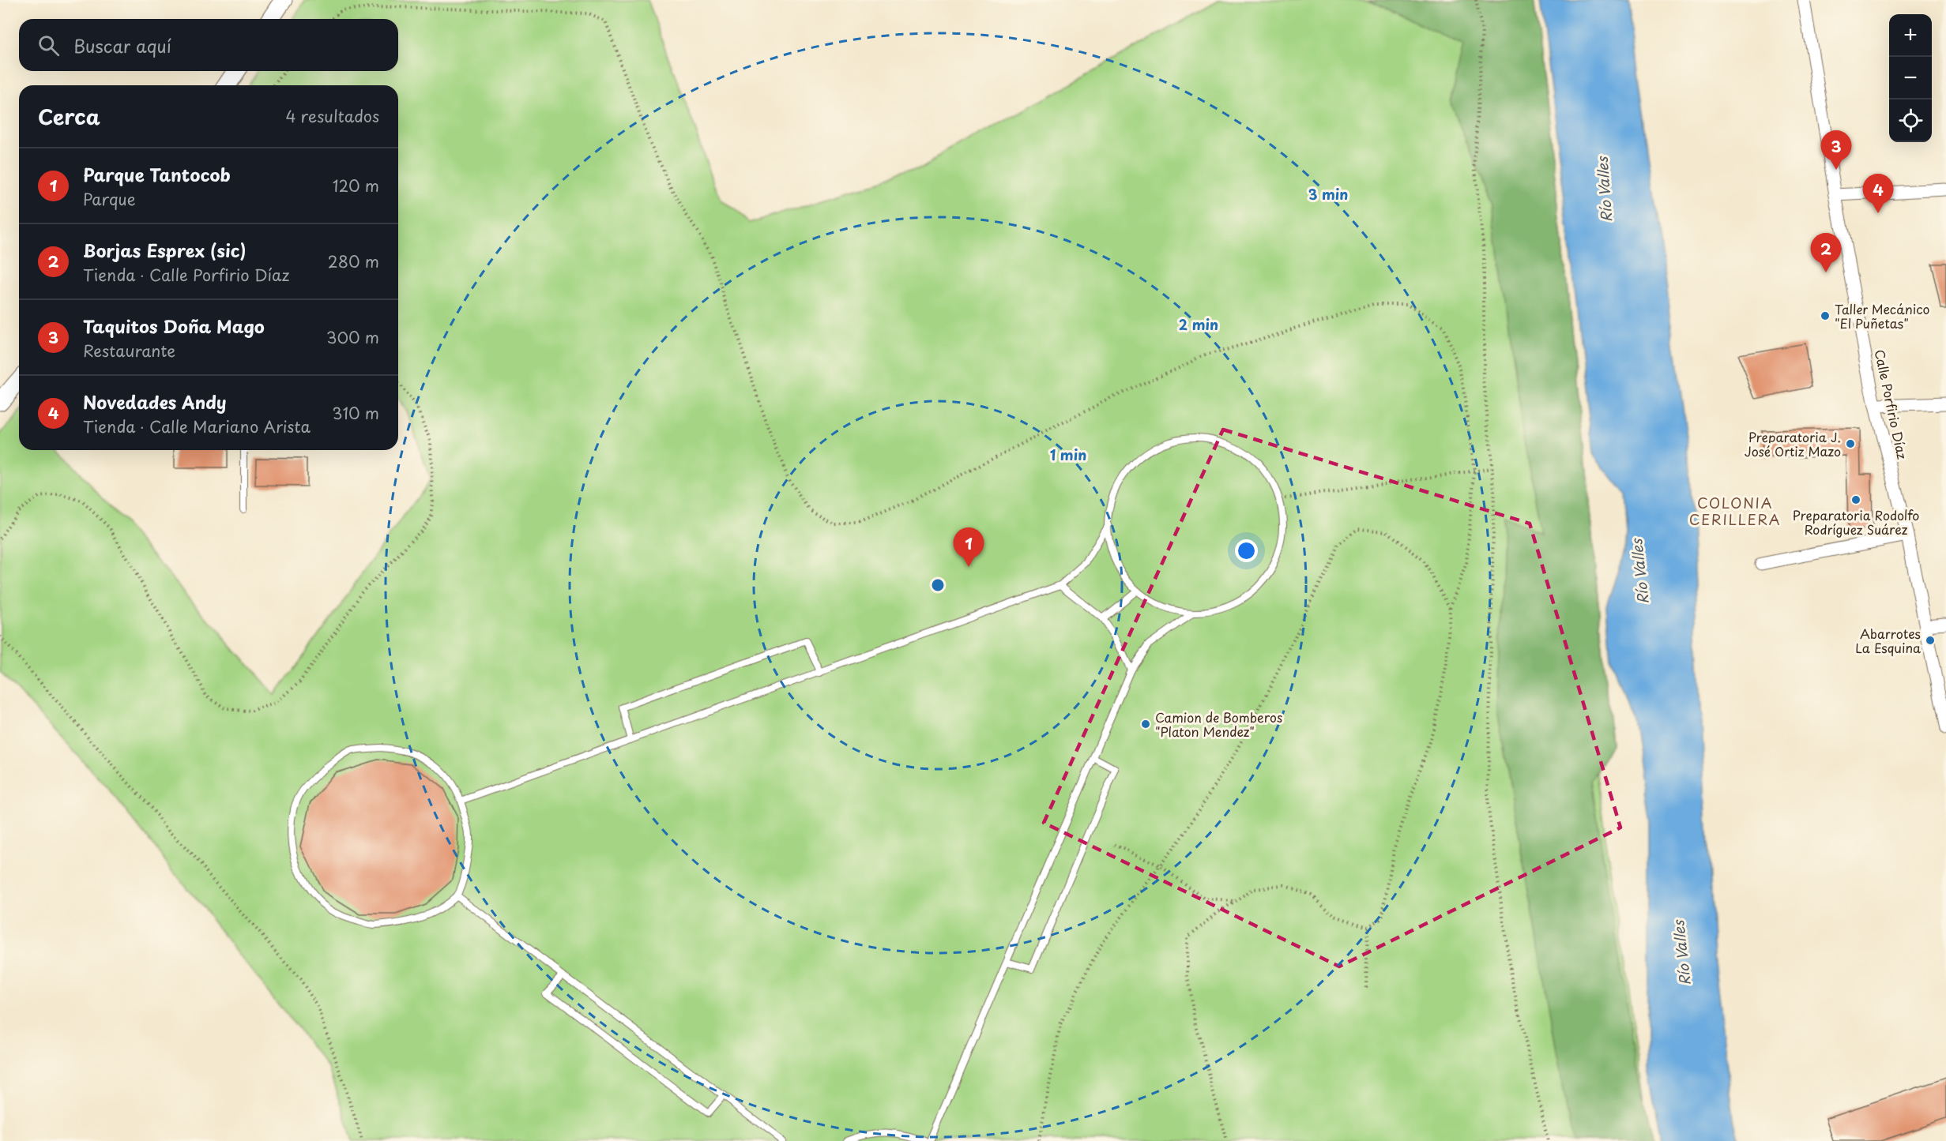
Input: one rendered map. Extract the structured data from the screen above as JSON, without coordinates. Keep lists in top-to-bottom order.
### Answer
{
  "streets": {
    "street": ["Calle Porfirio Díaz"]
  },
  "districts": ["COLONIA CERILLERA"],
  "water": ["Río Valles"],
  "places": [
    "Taller Mecánico \"El Puñetas\"",
    "Preparatoria J. José Ortiz Mazo",
    "Preparatoria Rodolfo Rodríguez Suárez",
    "Abarrotes La Esquina",
    "Camion de Bomberos \"Platon Mendez\""
  ],
  "page": {
    "map_buttons": ["+", "−"],
    "search": "Buscar aquí",
    "heading": ["Cerca", "4 resultados"],
    "pins": [
      "3",
      "4",
      "2",
      "1"
    ],
    "list": [
      {
        "mark": "1",
        "name": "Parque Tantocob",
        "note": "Parque",
        "value": "120 m"
      },
      {
        "mark": "2",
        "name": "Borjas Esprex (sic)",
        "note": "Tienda · Calle Porfirio Díaz",
        "value": "280 m"
      },
      {
        "mark": "3",
        "name": "Taquitos Doña Mago",
        "note": "Restaurante",
        "value": "300 m"
      },
      {
        "mark": "4",
        "name": "Novedades Andy",
        "note": "Tienda · Calle Mariano Arista",
        "value": "310 m"
      }
    ]
  },
  "rings": ["3 min", "2 min", "1 min"]
}
